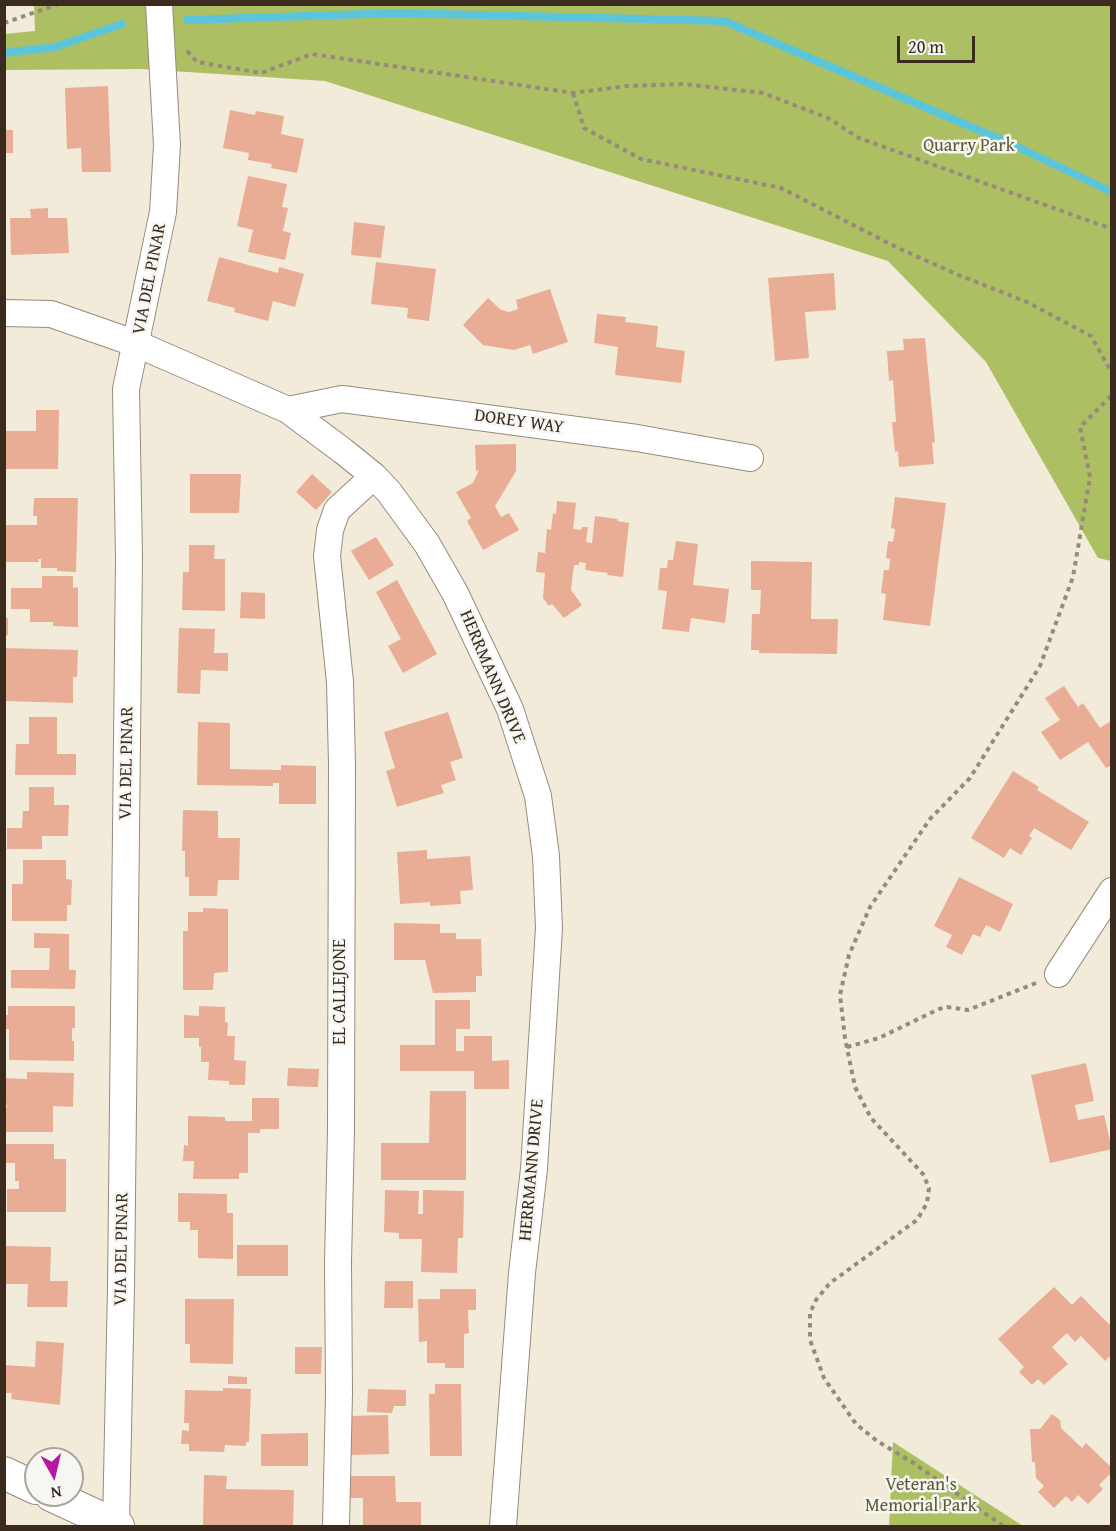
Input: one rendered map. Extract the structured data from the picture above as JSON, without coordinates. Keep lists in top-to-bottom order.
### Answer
{
  "streets": {
    "street": [
      "VIA DEL PINAR",
      "DOREY WAY",
      "HERRMANN DRIVE",
      "EL CALLEJONE"
    ]
  },
  "crossings": [
    ["VIA DEL PINAR", "HERRMANN DRIVE"],
    ["DOREY WAY", "HERRMANN DRIVE"],
    ["HERRMANN DRIVE", "EL CALLEJONE"]
  ],
  "parks": ["Quarry Park", "Veteran's Memorial Park"],
  "scale_bar": "20 m",
  "north": "bottom"
}
